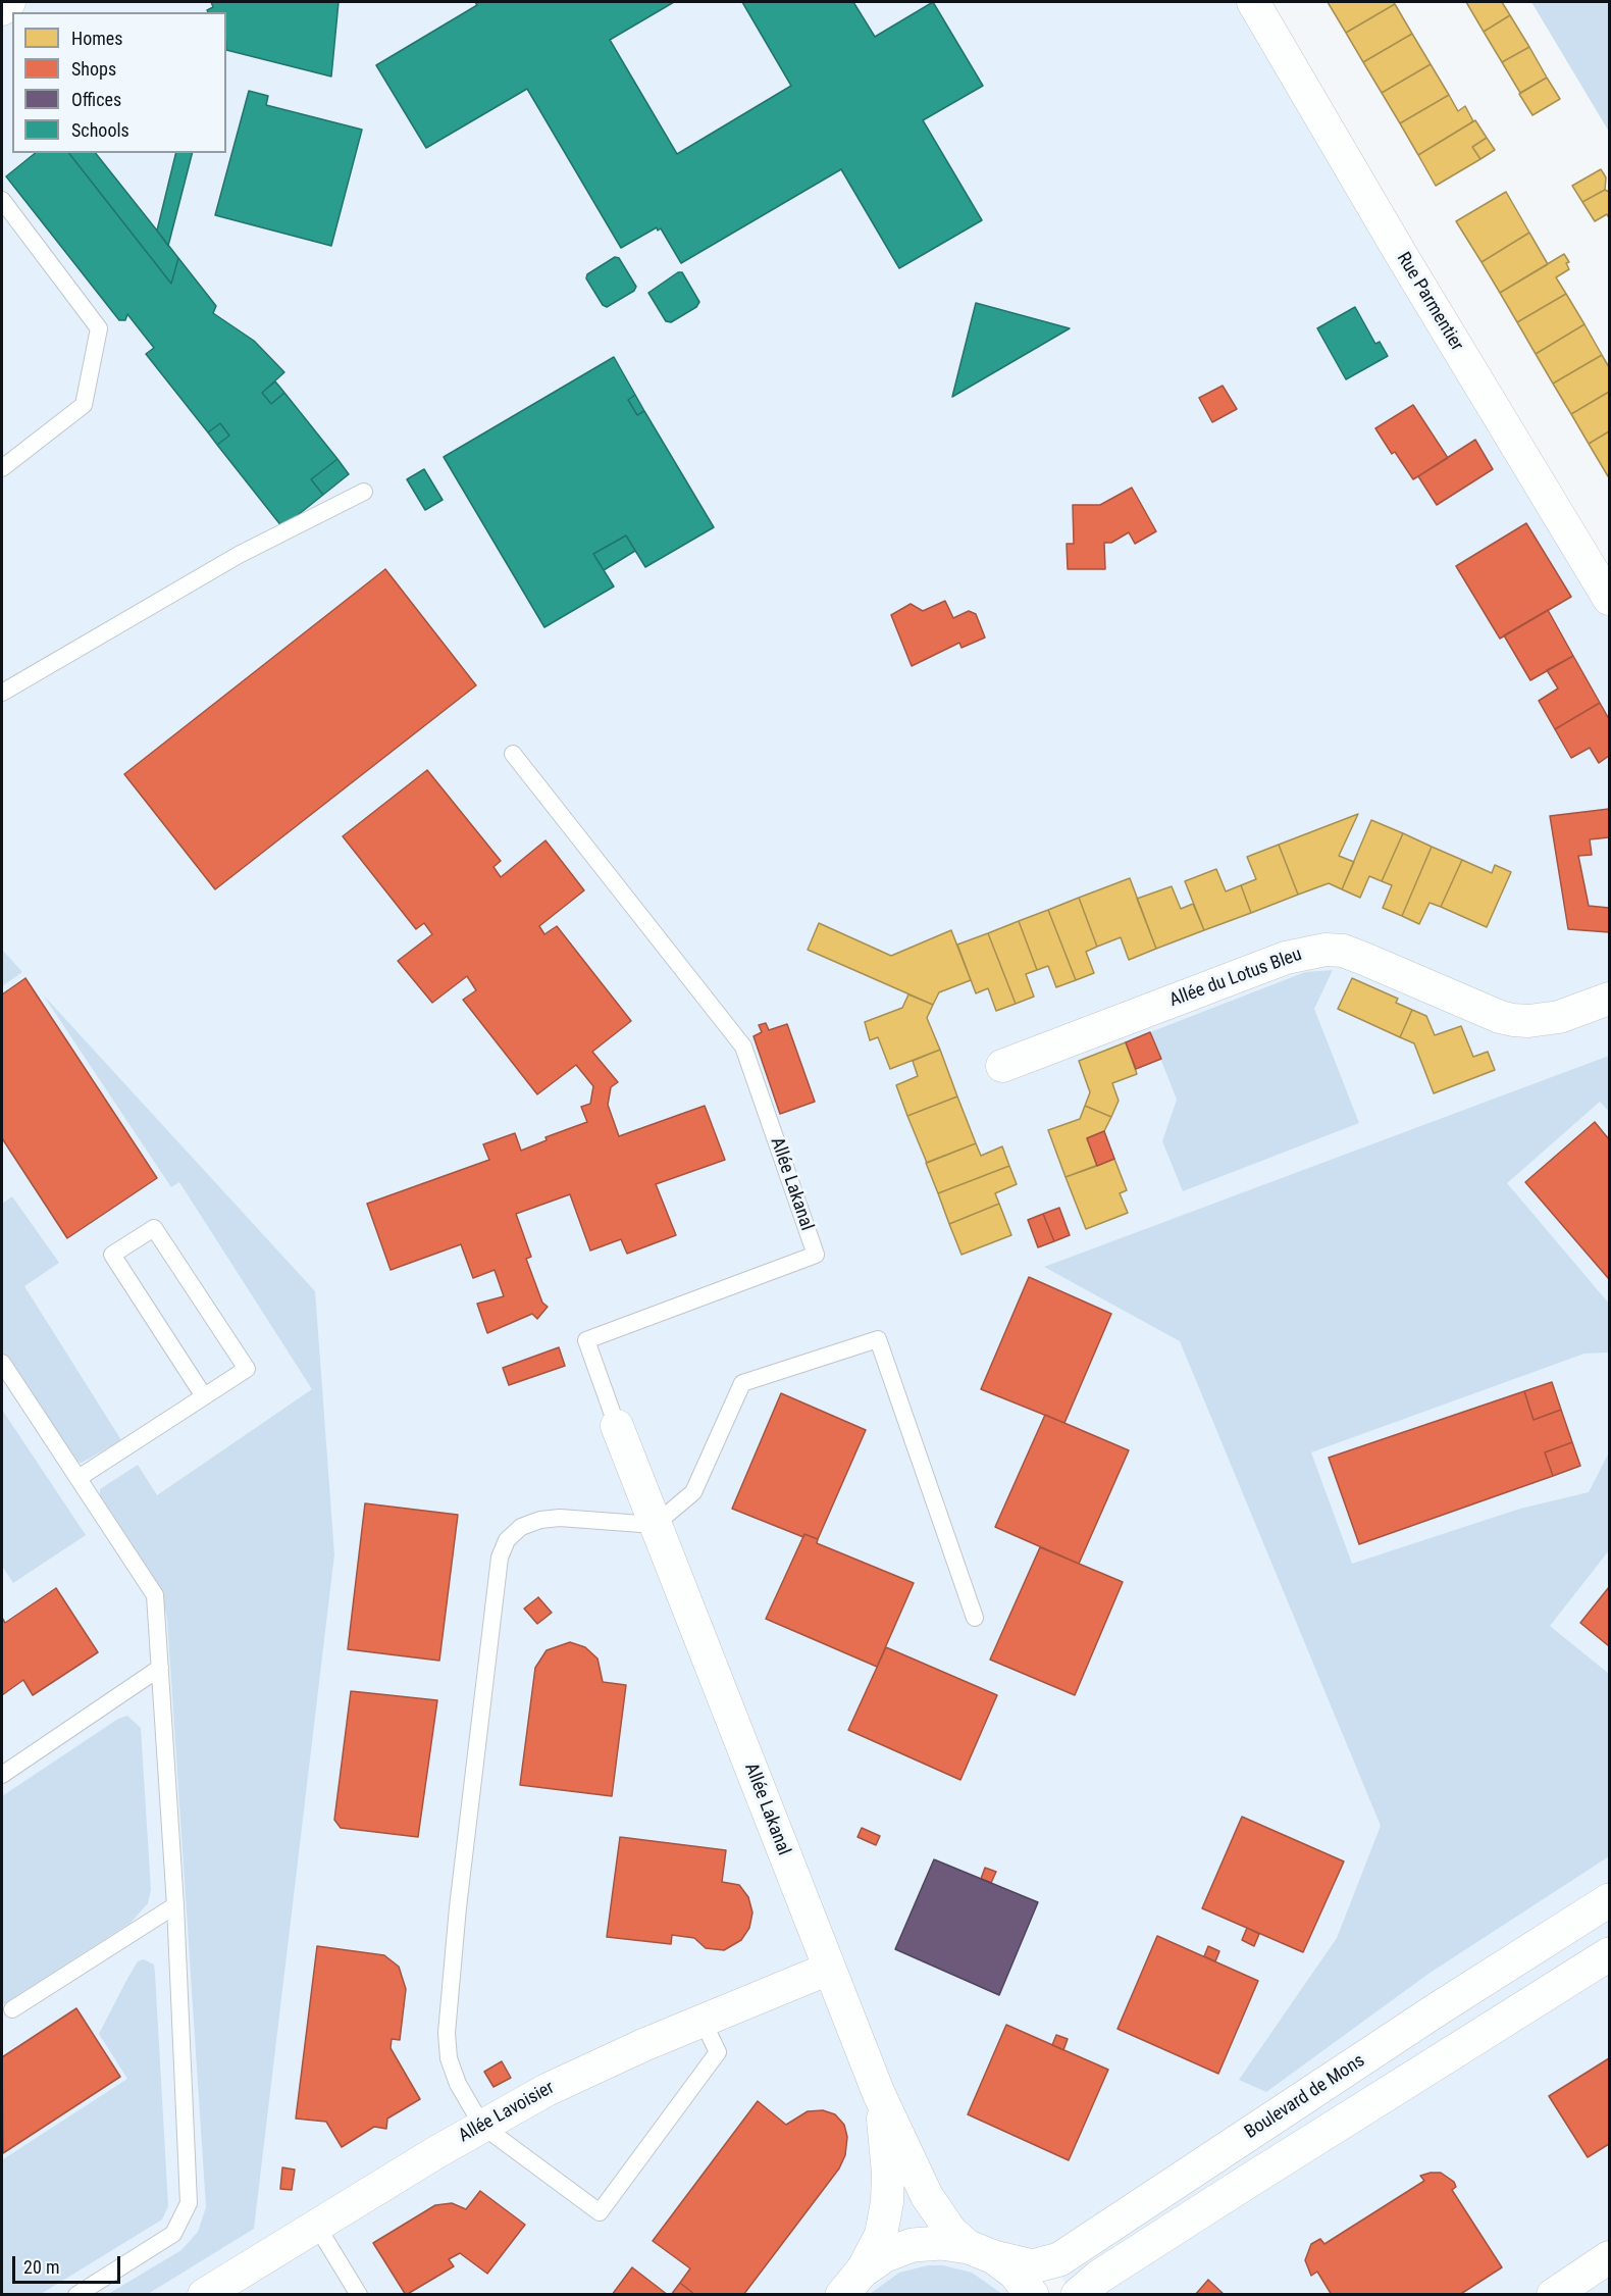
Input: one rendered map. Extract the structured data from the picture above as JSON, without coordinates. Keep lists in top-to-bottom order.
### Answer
{
  "streets": {
    "main road": ["Boulevard de Mons"],
    "street": [
      "Rue Parmentier",
      "Allée du Lotus Bleu",
      "Allée Lakanal",
      "Allée Lavoisier"
    ]
  },
  "crossings": [
    ["Allée Lakanal", "Boulevard de Mons"],
    ["Allée Lakanal", "Allée Lavoisier"]
  ],
  "legend": [
    "Homes",
    "Shops",
    "Offices",
    "Schools"
  ],
  "scale_bar": "20 m"
}
